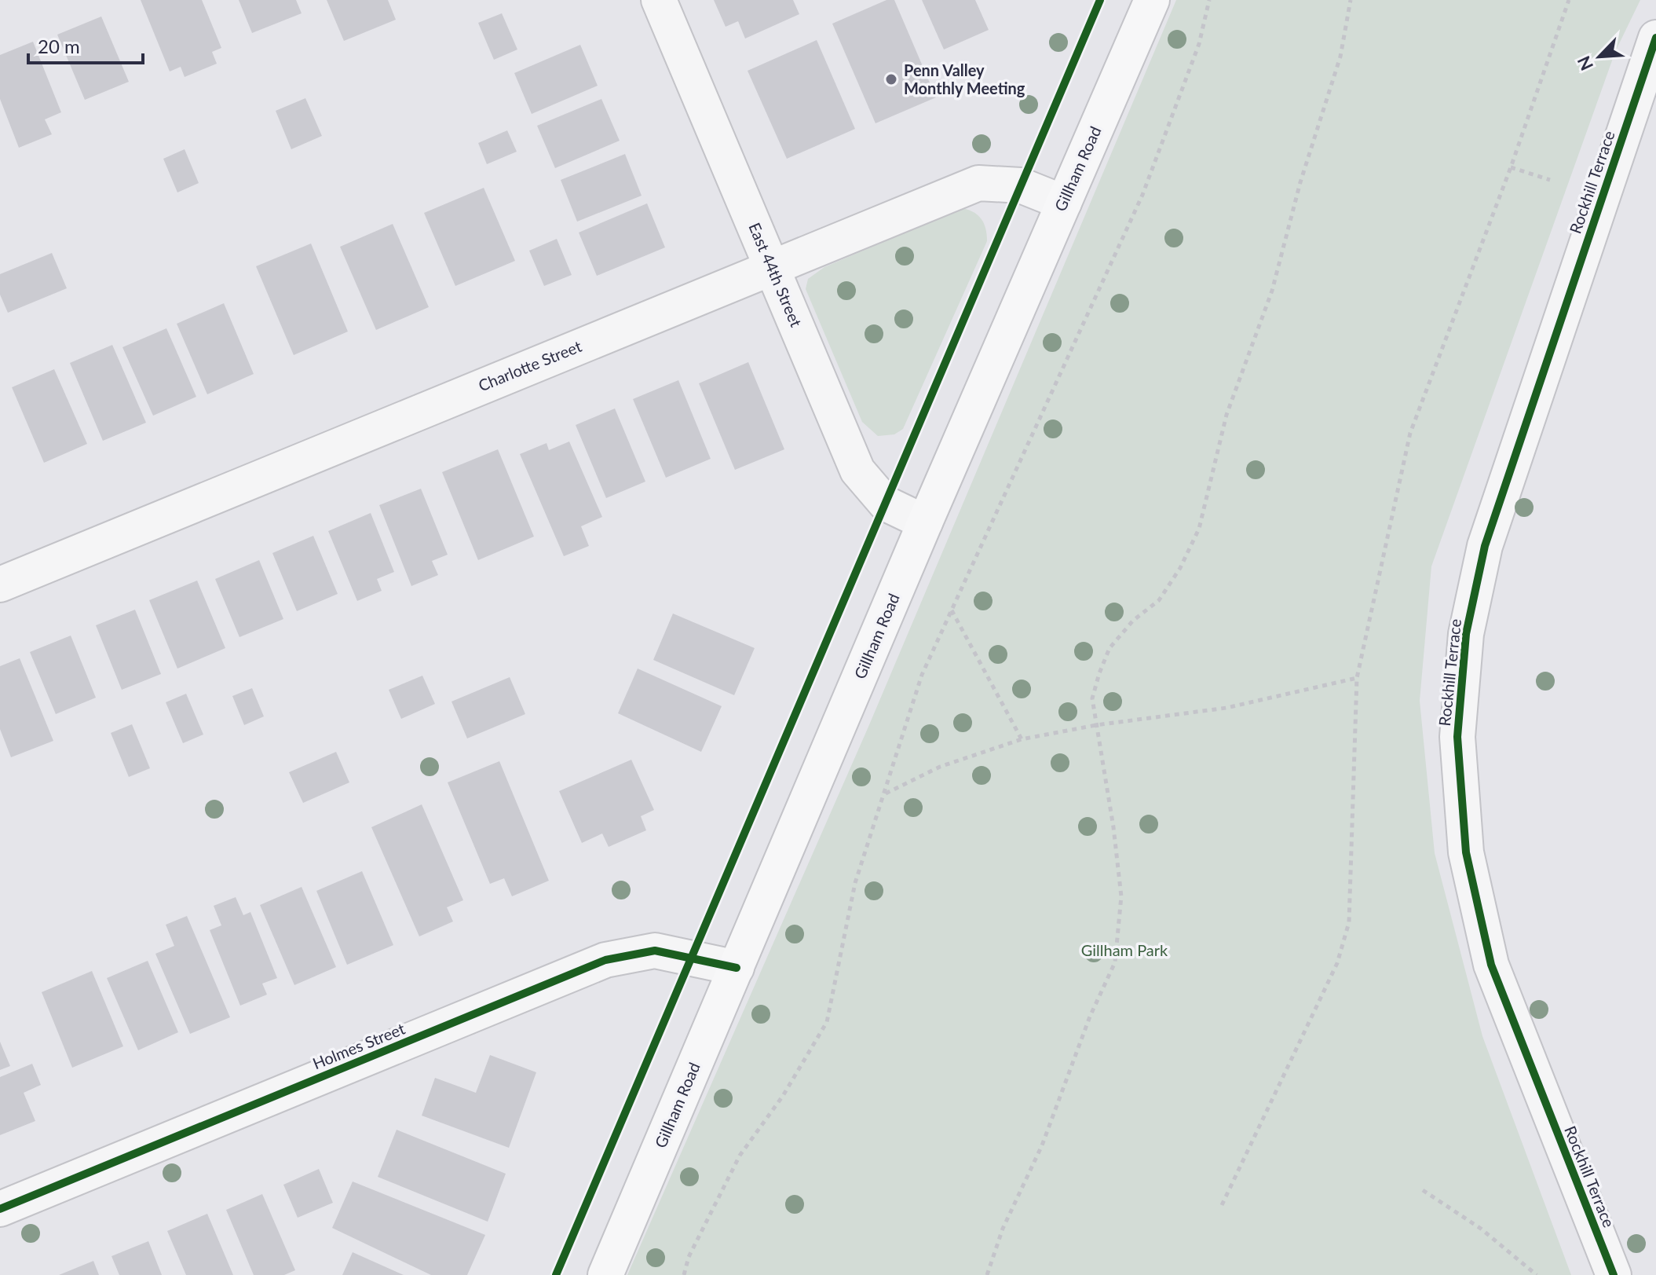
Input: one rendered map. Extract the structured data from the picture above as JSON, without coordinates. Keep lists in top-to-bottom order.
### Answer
{
  "streets": {
    "main road": ["Gillham Road"],
    "street": [
      "Rockhill Terrace",
      "East 44th Street",
      "Charlotte Street",
      "Holmes Street"
    ]
  },
  "crossings": [
    ["Gillham Road", "East 44th Street"],
    ["Gillham Road", "Charlotte Street"],
    ["Gillham Road", "Holmes Street"],
    ["East 44th Street", "Charlotte Street"]
  ],
  "parks": ["Gillham Park"],
  "places": ["Penn Valley Monthly Meeting"],
  "scale_bar": "20 m",
  "north": "bottom left"
}
